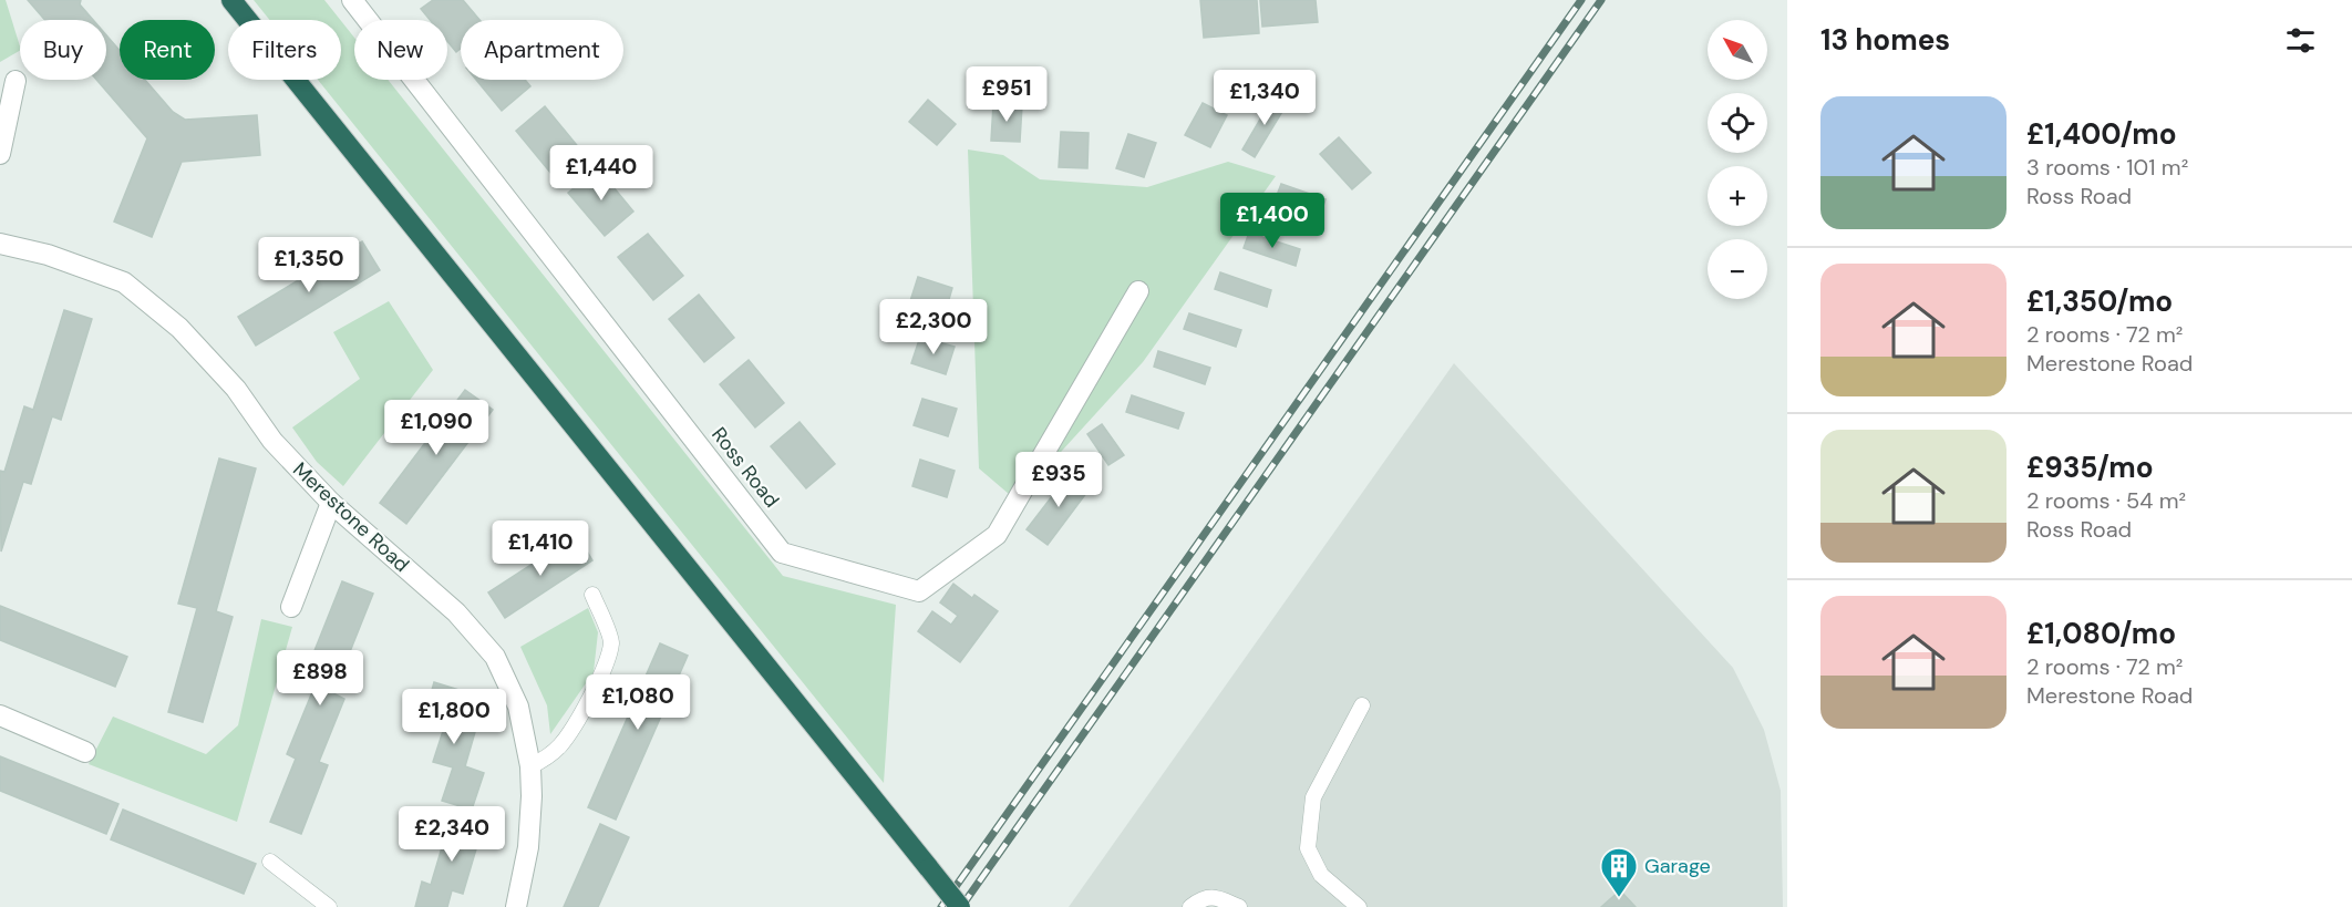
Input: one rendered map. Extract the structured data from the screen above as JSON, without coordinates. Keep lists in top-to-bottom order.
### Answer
{
  "streets": {
    "street": ["Ross Road", "Merestone Road"]
  },
  "places": {
    "building": ["Garage"]
  },
  "north": "top left",
  "page": {
    "heading": "13 homes",
    "map_buttons": ["+", "−"],
    "chip": [
      "Buy",
      "Rent",
      "Filters",
      "New",
      "Apartment"
    ],
    "price": [
      "£951",
      "£1,340",
      "£1,440",
      "£1,400",
      "£1,350",
      "£2,300",
      "£1,090",
      "£935",
      "£1,410",
      "£898",
      "£1,080",
      "£1,800",
      "£2,340"
    ],
    "list": [
      {
        "name": "£1,400/mo",
        "note": "3 rooms · 101 m² · Ross Road"
      },
      {
        "name": "£1,350/mo",
        "note": "2 rooms · 72 m² · Merestone Road"
      },
      {
        "name": "£935/mo",
        "note": "2 rooms · 54 m² · Ross Road"
      },
      {
        "name": "£1,080/mo",
        "note": "2 rooms · 72 m² · Merestone Road"
      }
    ]
  }
}
